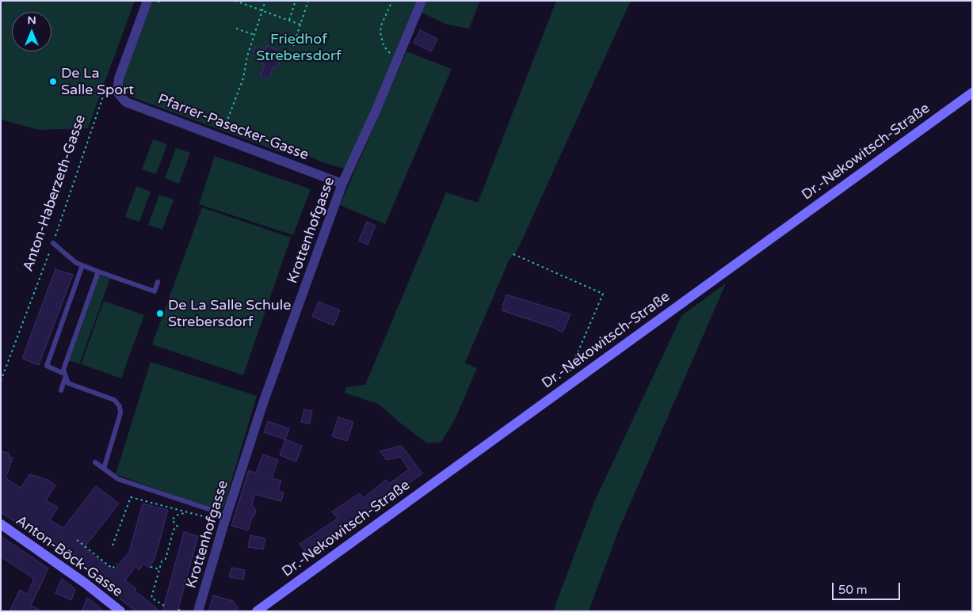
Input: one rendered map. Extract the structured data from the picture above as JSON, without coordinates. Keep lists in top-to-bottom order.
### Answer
{
  "streets": {
    "main road": ["Dr.-Nekowitsch-Straße", "Anton-Böck-Gasse"],
    "street": ["Pfarrer-Pasecker-Gasse", "Krottenhofgasse"],
    "path": ["Anton-Haberzeth-Gasse"]
  },
  "crossings": [
    ["Pfarrer-Pasecker-Gasse", "Anton-Haberzeth-Gasse"],
    ["Pfarrer-Pasecker-Gasse", "Krottenhofgasse"]
  ],
  "parks": ["Friedhof Strebersdorf"],
  "places": ["De La Salle Sport", "De La Salle Schule Strebersdorf"],
  "scale_bar": "50 m",
  "north": "top"
}
